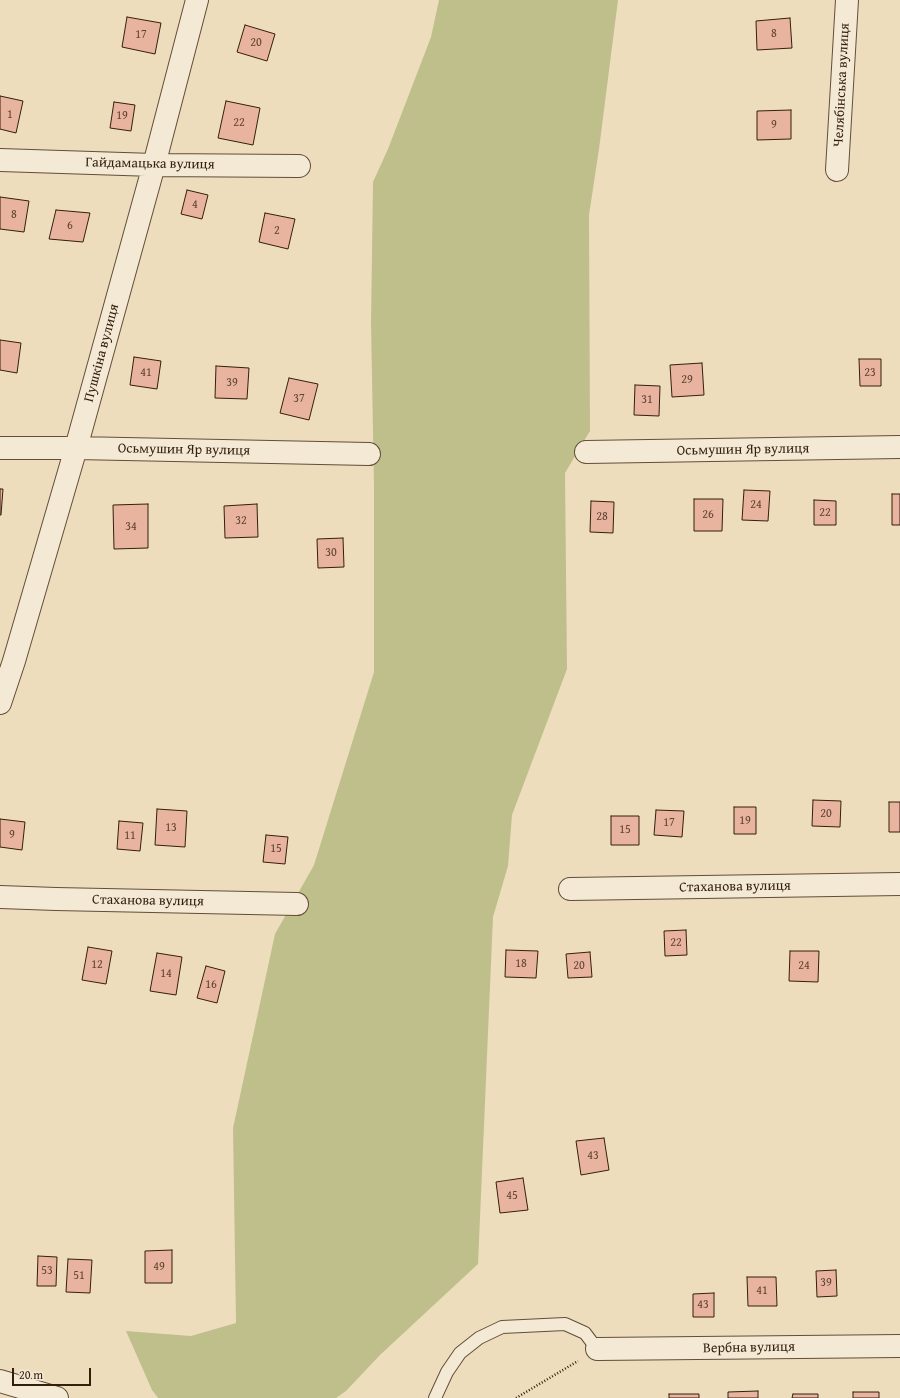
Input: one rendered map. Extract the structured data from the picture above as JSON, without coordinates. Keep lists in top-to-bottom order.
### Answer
{
  "streets": {
    "street": [
      "Челябінська вулиця",
      "Гайдамацька вулиця",
      "Пушкіна вулиця",
      "Осьмушин Яр вулиця",
      "Стаханова вулиця",
      "Вербна вулиця"
    ]
  },
  "crossings": [
    ["Гайдамацька вулиця", "Пушкіна вулиця"],
    ["Пушкіна вулиця", "Осьмушин Яр вулиця"]
  ],
  "house_numbers": [
    "8",
    "17",
    "20",
    "1",
    "19",
    "22",
    "9",
    "4",
    "8",
    "6",
    "2",
    "41",
    "23",
    "29",
    "39",
    "37",
    "31",
    "24",
    "22",
    "26",
    "28",
    "32",
    "34",
    "30",
    "20",
    "19",
    "17",
    "13",
    "15",
    "9",
    "11",
    "15",
    "22",
    "18",
    "12",
    "20",
    "24",
    "14",
    "16",
    "43",
    "45",
    "49",
    "53",
    "51",
    "39",
    "41",
    "43"
  ],
  "scale_bar": "20 m"
}
